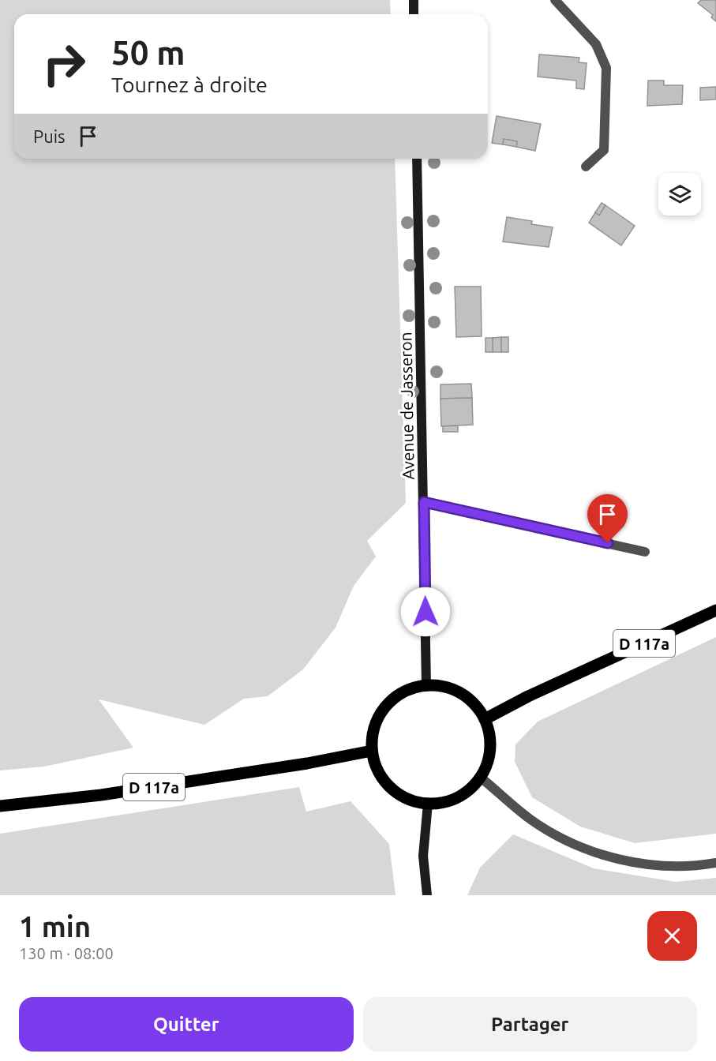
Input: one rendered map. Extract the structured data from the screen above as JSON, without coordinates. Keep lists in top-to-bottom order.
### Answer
{
  "streets": {
    "main road": ["Avenue de Jasseron", "D 117a"]
  },
  "crossings": [
    ["Avenue de Jasseron", "D 117a"]
  ],
  "page": {
    "turn": ["50 m", "Tournez à droite"],
    "then": "Puis",
    "heading": ["1 min", "130 m · 08:00"],
    "buttons": ["Quitter", "Partager"]
  }
}
